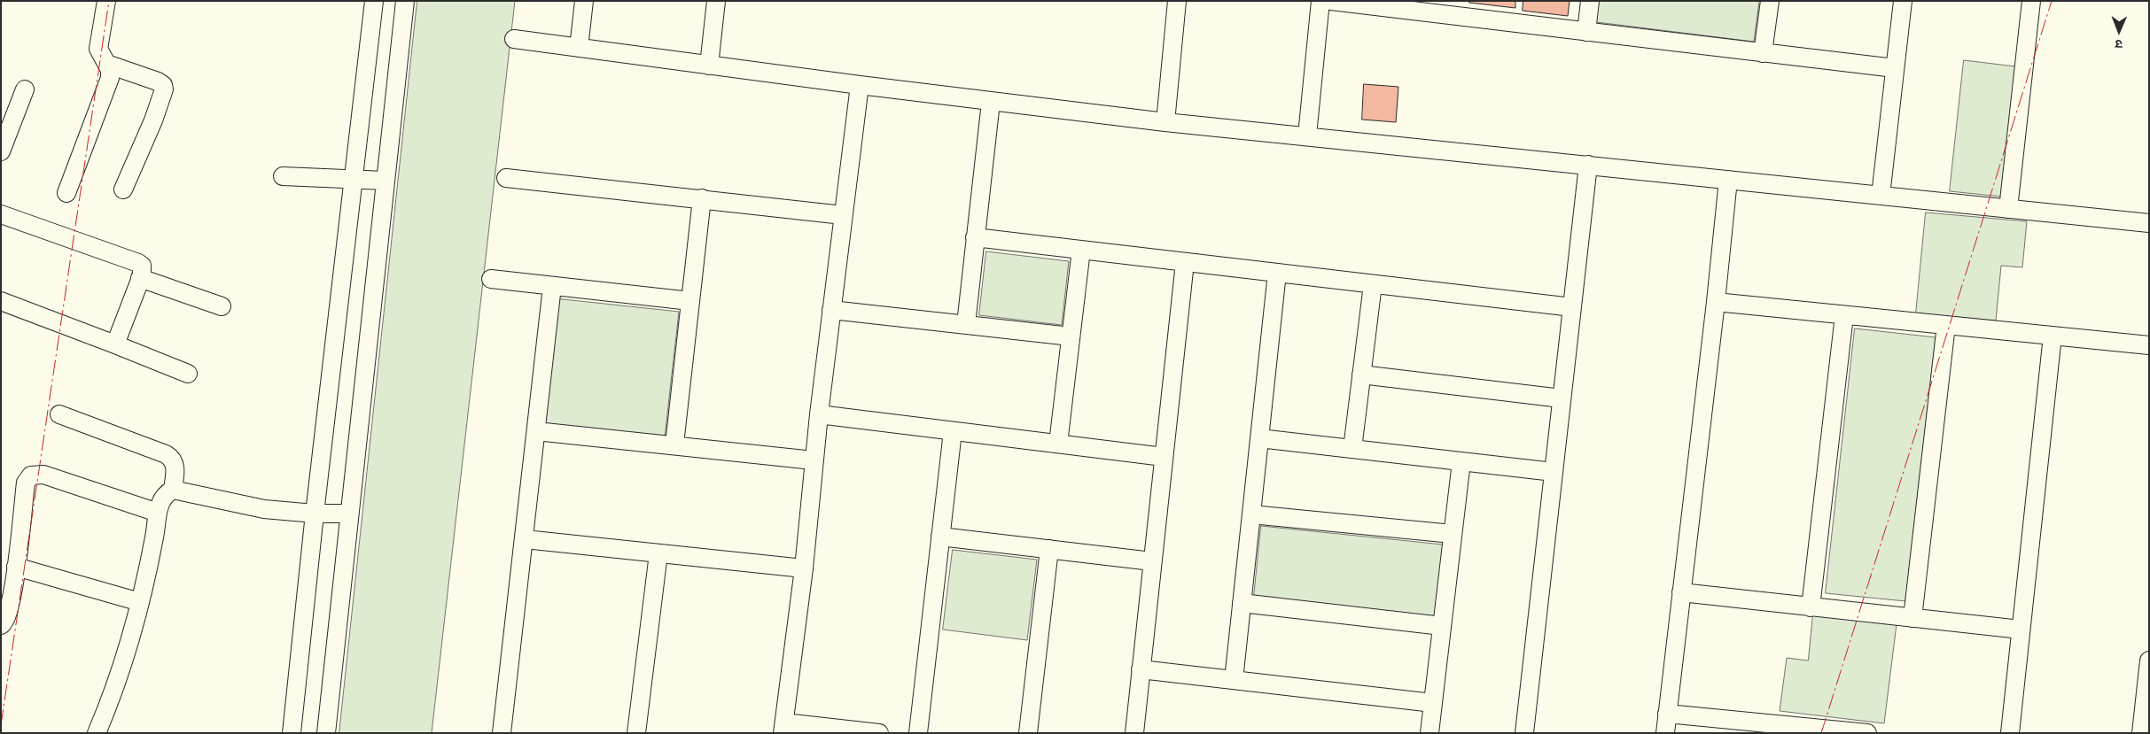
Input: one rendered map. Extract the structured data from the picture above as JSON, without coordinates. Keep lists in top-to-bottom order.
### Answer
{
  "north": "bottom"
}
